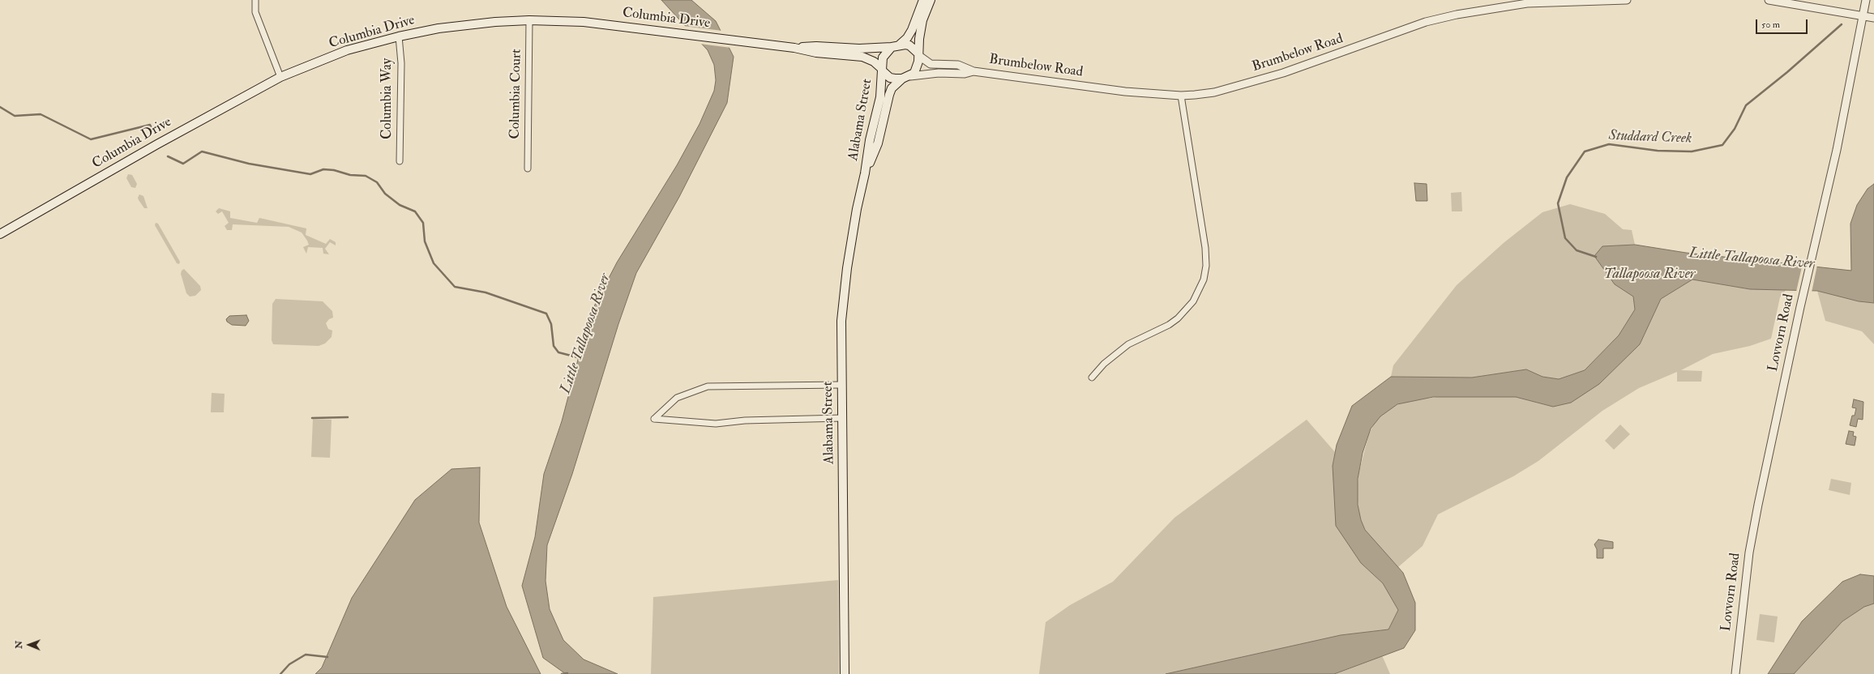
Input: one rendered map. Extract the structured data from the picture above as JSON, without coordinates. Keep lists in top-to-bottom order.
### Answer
{
  "streets": {
    "main road": ["Columbia Drive", "Alabama Street"],
    "street": [
      "Brumbelow Road",
      "Columbia Court",
      "Columbia Way",
      "Lovvorn Road"
    ]
  },
  "crossings": [
    ["Columbia Drive", "Brumbelow Road"],
    ["Columbia Drive", "Columbia Court"],
    ["Columbia Drive", "Columbia Way"],
    ["Columbia Drive", "Alabama Street"],
    ["Brumbelow Road", "Alabama Street"]
  ],
  "water": ["Studdard Creek", "Little Tallapoosa River", "Tallapoosa River"],
  "scale_bar": "50 m",
  "north": "left"
}
